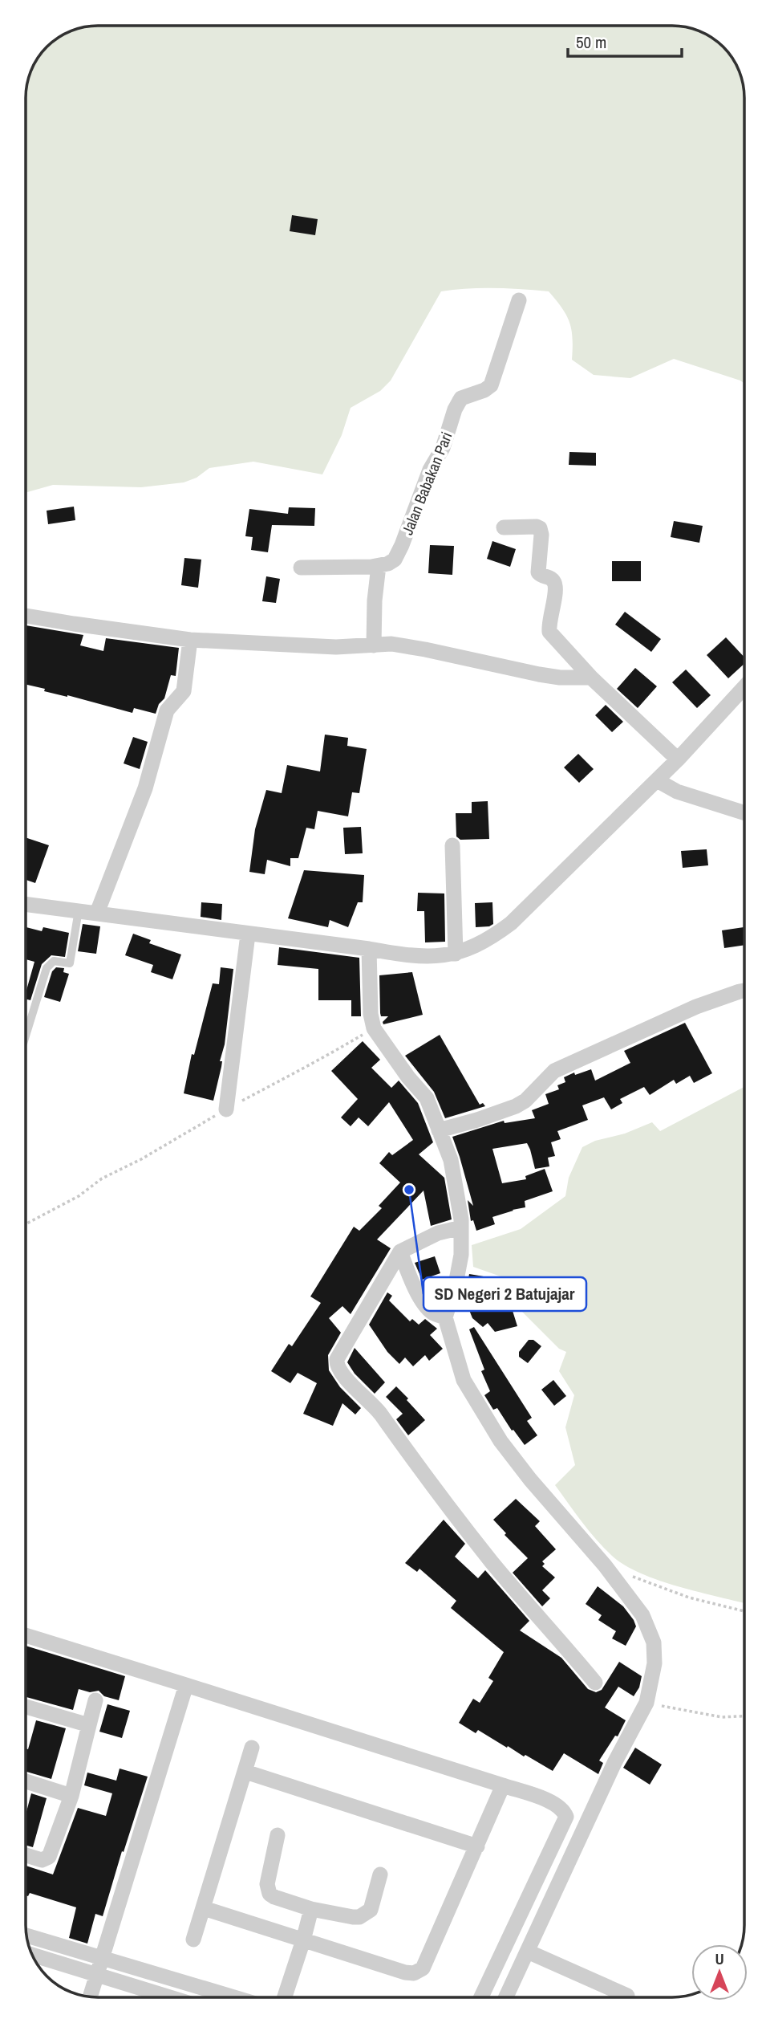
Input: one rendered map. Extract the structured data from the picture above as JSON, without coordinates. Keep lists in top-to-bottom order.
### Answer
{
  "streets": {
    "street": ["Jalan Babakan Pari"]
  },
  "places": ["SD Negeri 2 Batujajar"],
  "scale_bar": "50 m",
  "north": "top"
}
